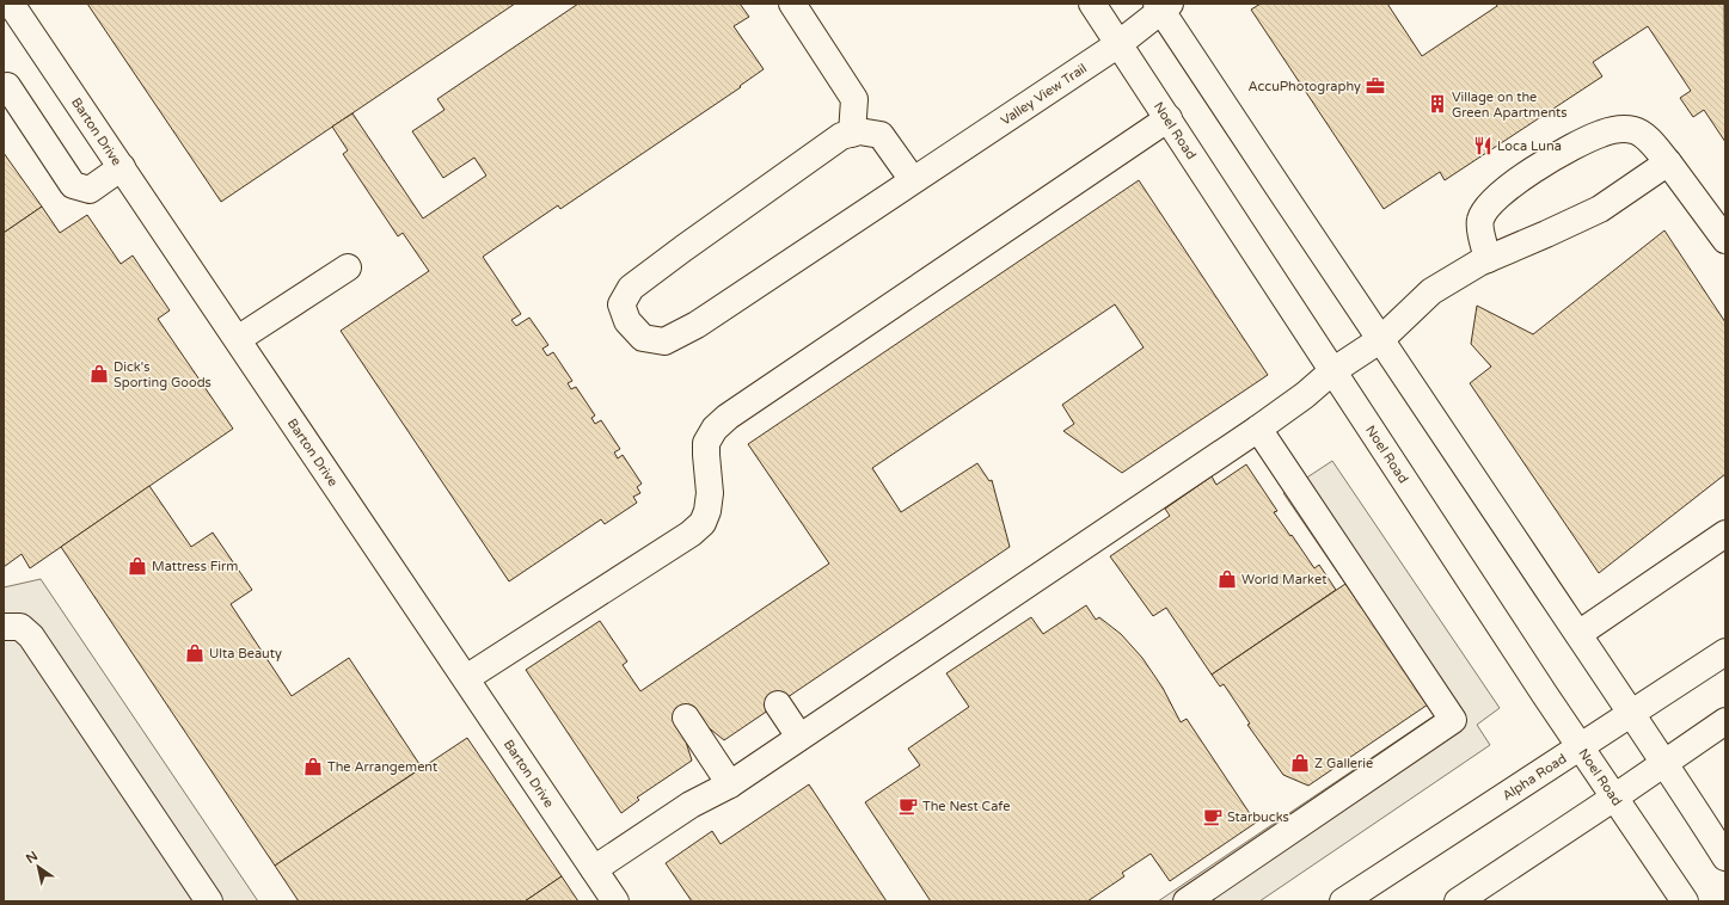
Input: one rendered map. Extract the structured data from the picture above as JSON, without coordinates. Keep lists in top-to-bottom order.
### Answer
{
  "streets": {
    "street": [
      "Valley View Trail",
      "Noel Road",
      "Barton Drive",
      "Alpha Road"
    ]
  },
  "crossings": [
    ["Valley View Trail", "Noel Road"],
    ["Noel Road", "Alpha Road"]
  ],
  "places": {
    "office": ["AccuPhotography"],
    "building": ["Village on the Green Apartments"],
    "restaurant": ["Loca Luna"],
    "shop": [
      "Dick's Sporting Goods",
      "Mattress Firm",
      "World Market",
      "Ulta Beauty",
      "Z Gallerie",
      "The Arrangement"
    ],
    "cafe": ["The Nest Cafe", "Starbucks"]
  },
  "north": "top left"
}
